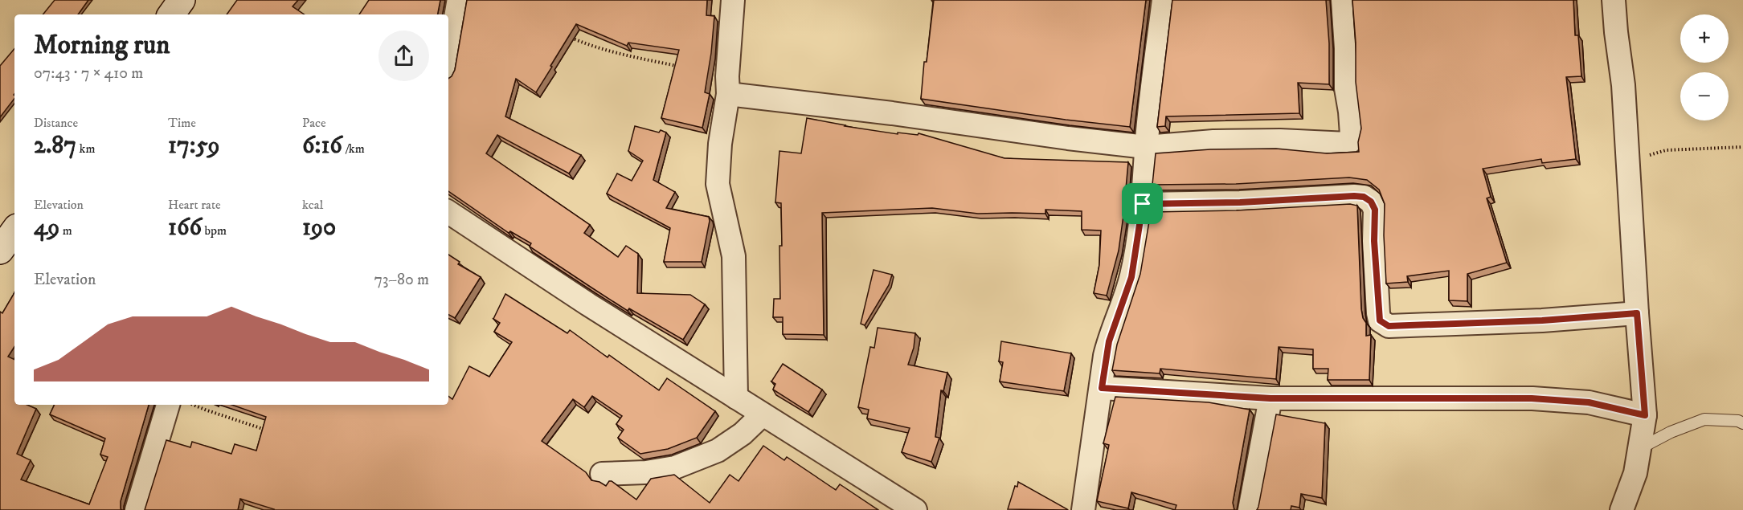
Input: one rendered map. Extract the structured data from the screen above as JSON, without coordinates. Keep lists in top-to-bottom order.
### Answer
{
  "page": {
    "map_buttons": ["+", "−"],
    "heading": ["Morning run", "07:43 · 7 × 410 m"],
    "stats": [
      ["Distance", "2.87 km"],
      ["Time", "17:59"],
      ["Pace", "6:16 /km"],
      ["Elevation", "49 m"],
      ["Heart rate", "166 bpm"],
      ["kcal", "190"]
    ],
    "chart": ["Elevation", "73–80 m"]
  }
}
